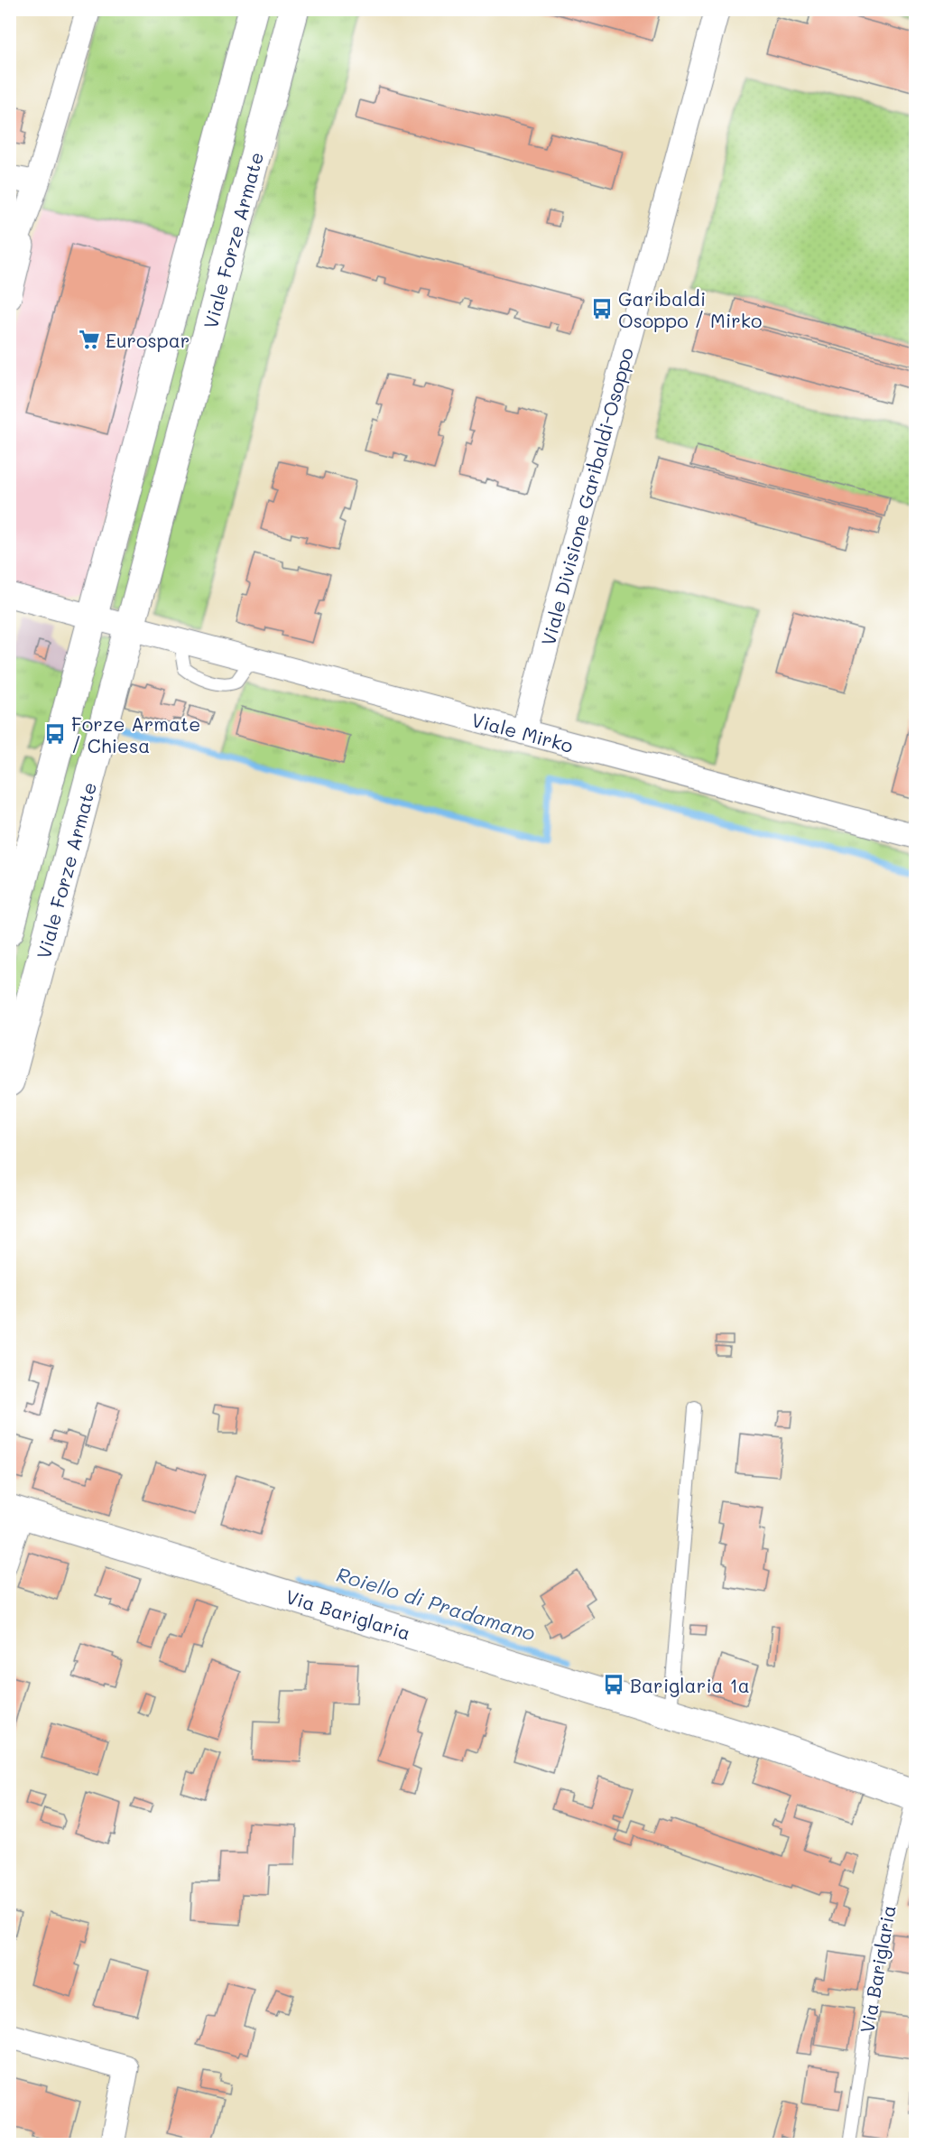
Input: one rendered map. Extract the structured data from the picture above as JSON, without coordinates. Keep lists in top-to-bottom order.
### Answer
{
  "streets": {
    "street": [
      "Viale Forze Armate",
      "Viale Divisione Garibaldi-Osoppo",
      "Viale Mirko",
      "Via Bariglaria"
    ]
  },
  "crossings": [
    ["Viale Forze Armate", "Viale Mirko"],
    ["Viale Divisione Garibaldi-Osoppo", "Viale Mirko"]
  ],
  "water": ["Roiello di Pradamano"],
  "places": {
    "bus stop": ["Garibaldi Osoppo / Mirko", "Forze Armate / Chiesa", "Bariglaria 1a"],
    "supermarket": ["Eurospar"]
  }
}
